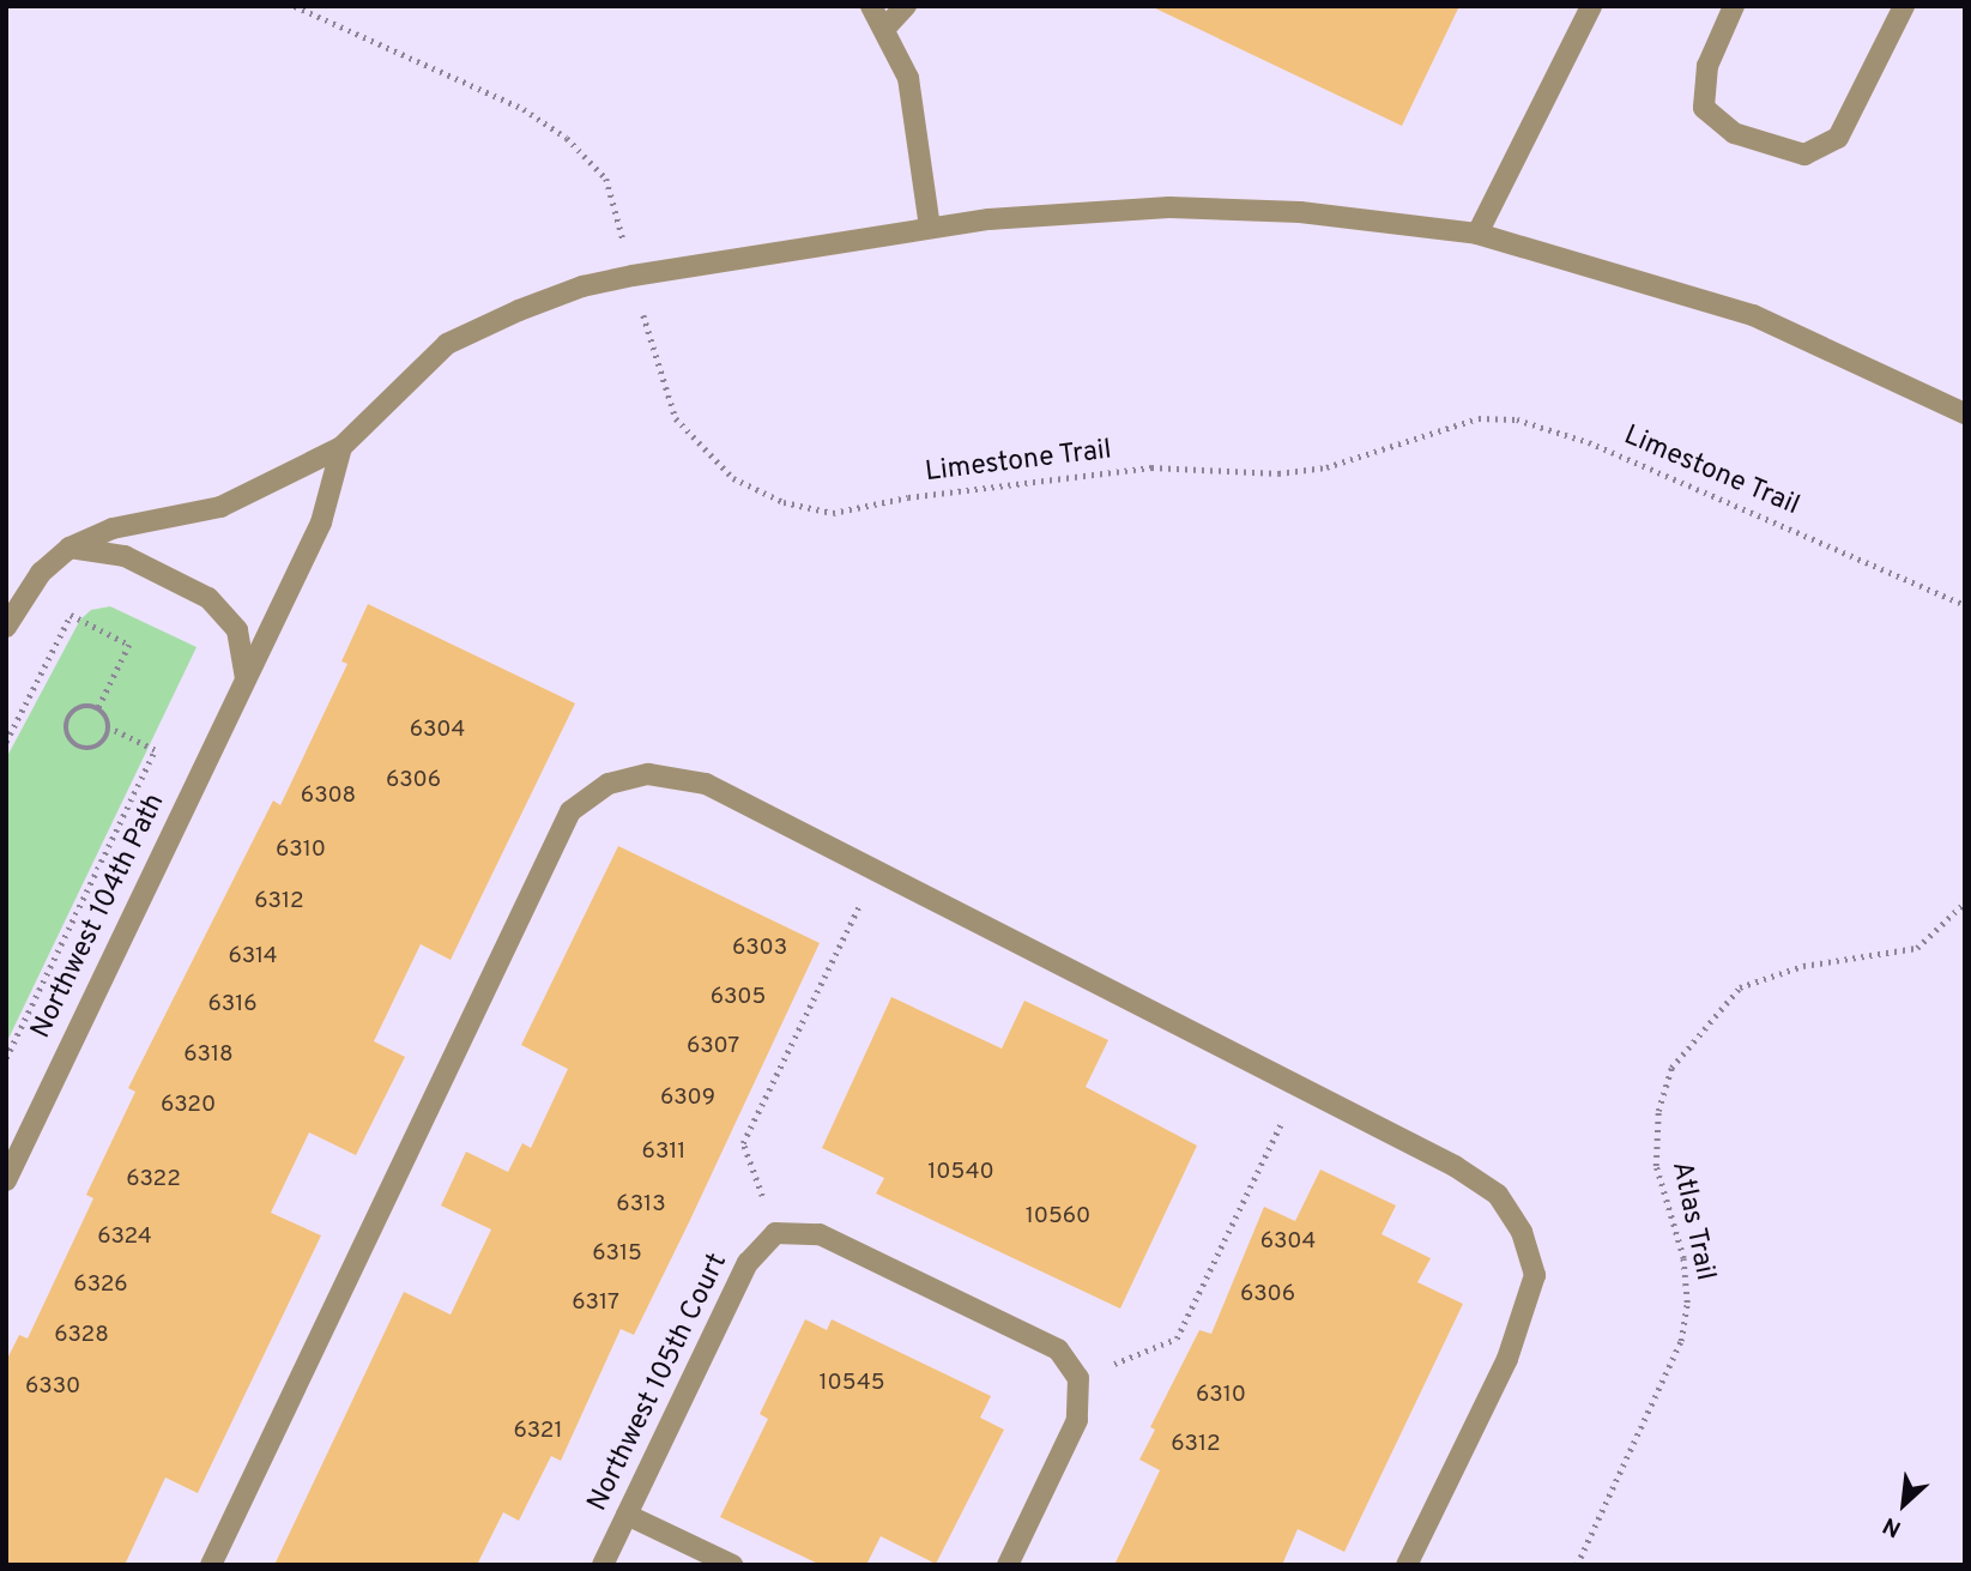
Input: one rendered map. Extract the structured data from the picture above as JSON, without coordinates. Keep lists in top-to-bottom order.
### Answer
{
  "streets": {
    "street": ["Northwest 104th Path", "Northwest 105th Court"],
    "path": ["Limestone Trail", "Atlas Trail"]
  },
  "house_numbers": [
    "6304",
    "6306",
    "6308",
    "6310",
    "6312",
    "6303",
    "6314",
    "6305",
    "6316",
    "6307",
    "6318",
    "6309",
    "6320",
    "6311",
    "10540",
    "6322",
    "6313",
    "10560",
    "6324",
    "6304",
    "6315",
    "6326",
    "6306",
    "6317",
    "6328",
    "10545",
    "6330",
    "6310",
    "6321",
    "6312"
  ],
  "north": "bottom left"
}
